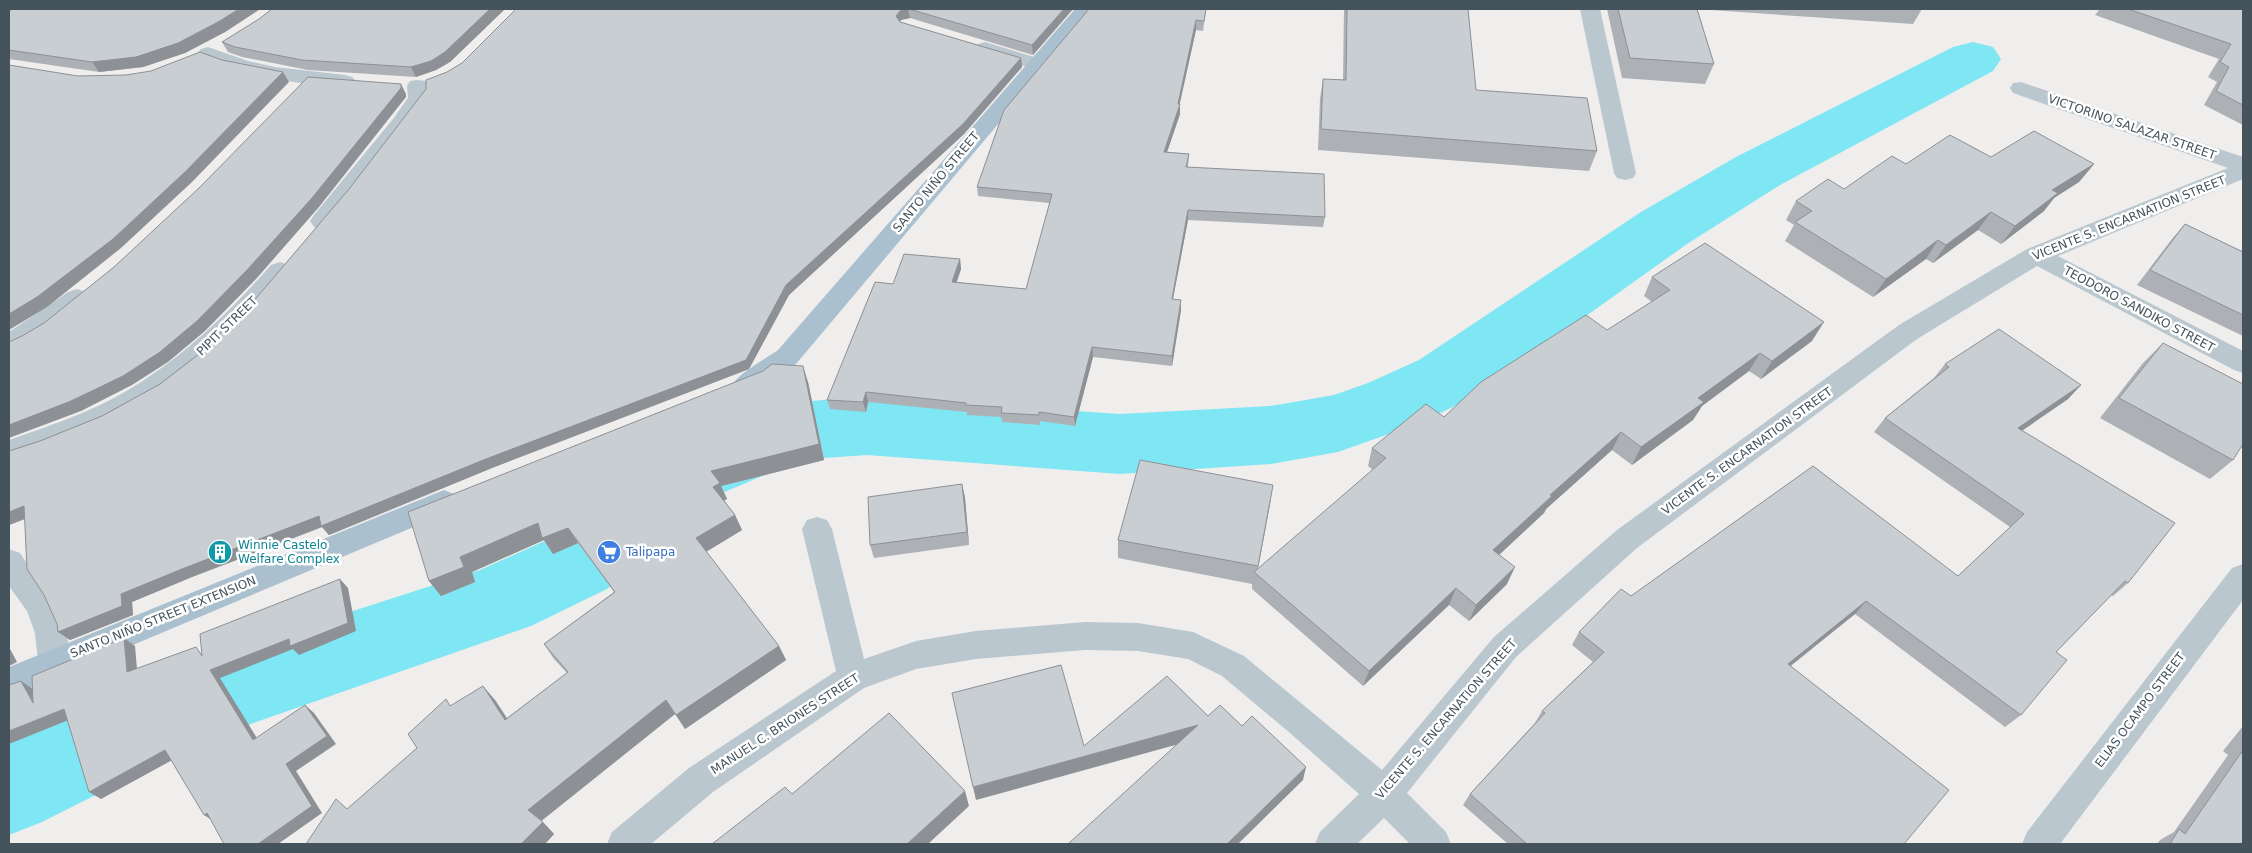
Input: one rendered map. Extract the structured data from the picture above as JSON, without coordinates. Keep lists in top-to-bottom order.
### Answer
{
  "streets": {
    "main road": ["SANTO NIÑO STREET", "SANTO NIÑO STREET EXTENSION"],
    "street": [
      "VICTORINO SALAZAR STREET",
      "VICENTE S. ENCARNATION STREET",
      "TEODORO SANDIKO STREET",
      "PIPIT STREET",
      "ELIAS OCAMPO STREET",
      "MANUEL C. BRIONES STREET"
    ]
  },
  "crossings": [
    ["VICENTE S. ENCARNATION STREET", "TEODORO SANDIKO STREET"],
    ["VICENTE S. ENCARNATION STREET", "MANUEL C. BRIONES STREET"]
  ],
  "places": {
    "building": ["Winnie Castelo Welfare Complex"],
    "supermarket": ["Talipapa"]
  }
}
